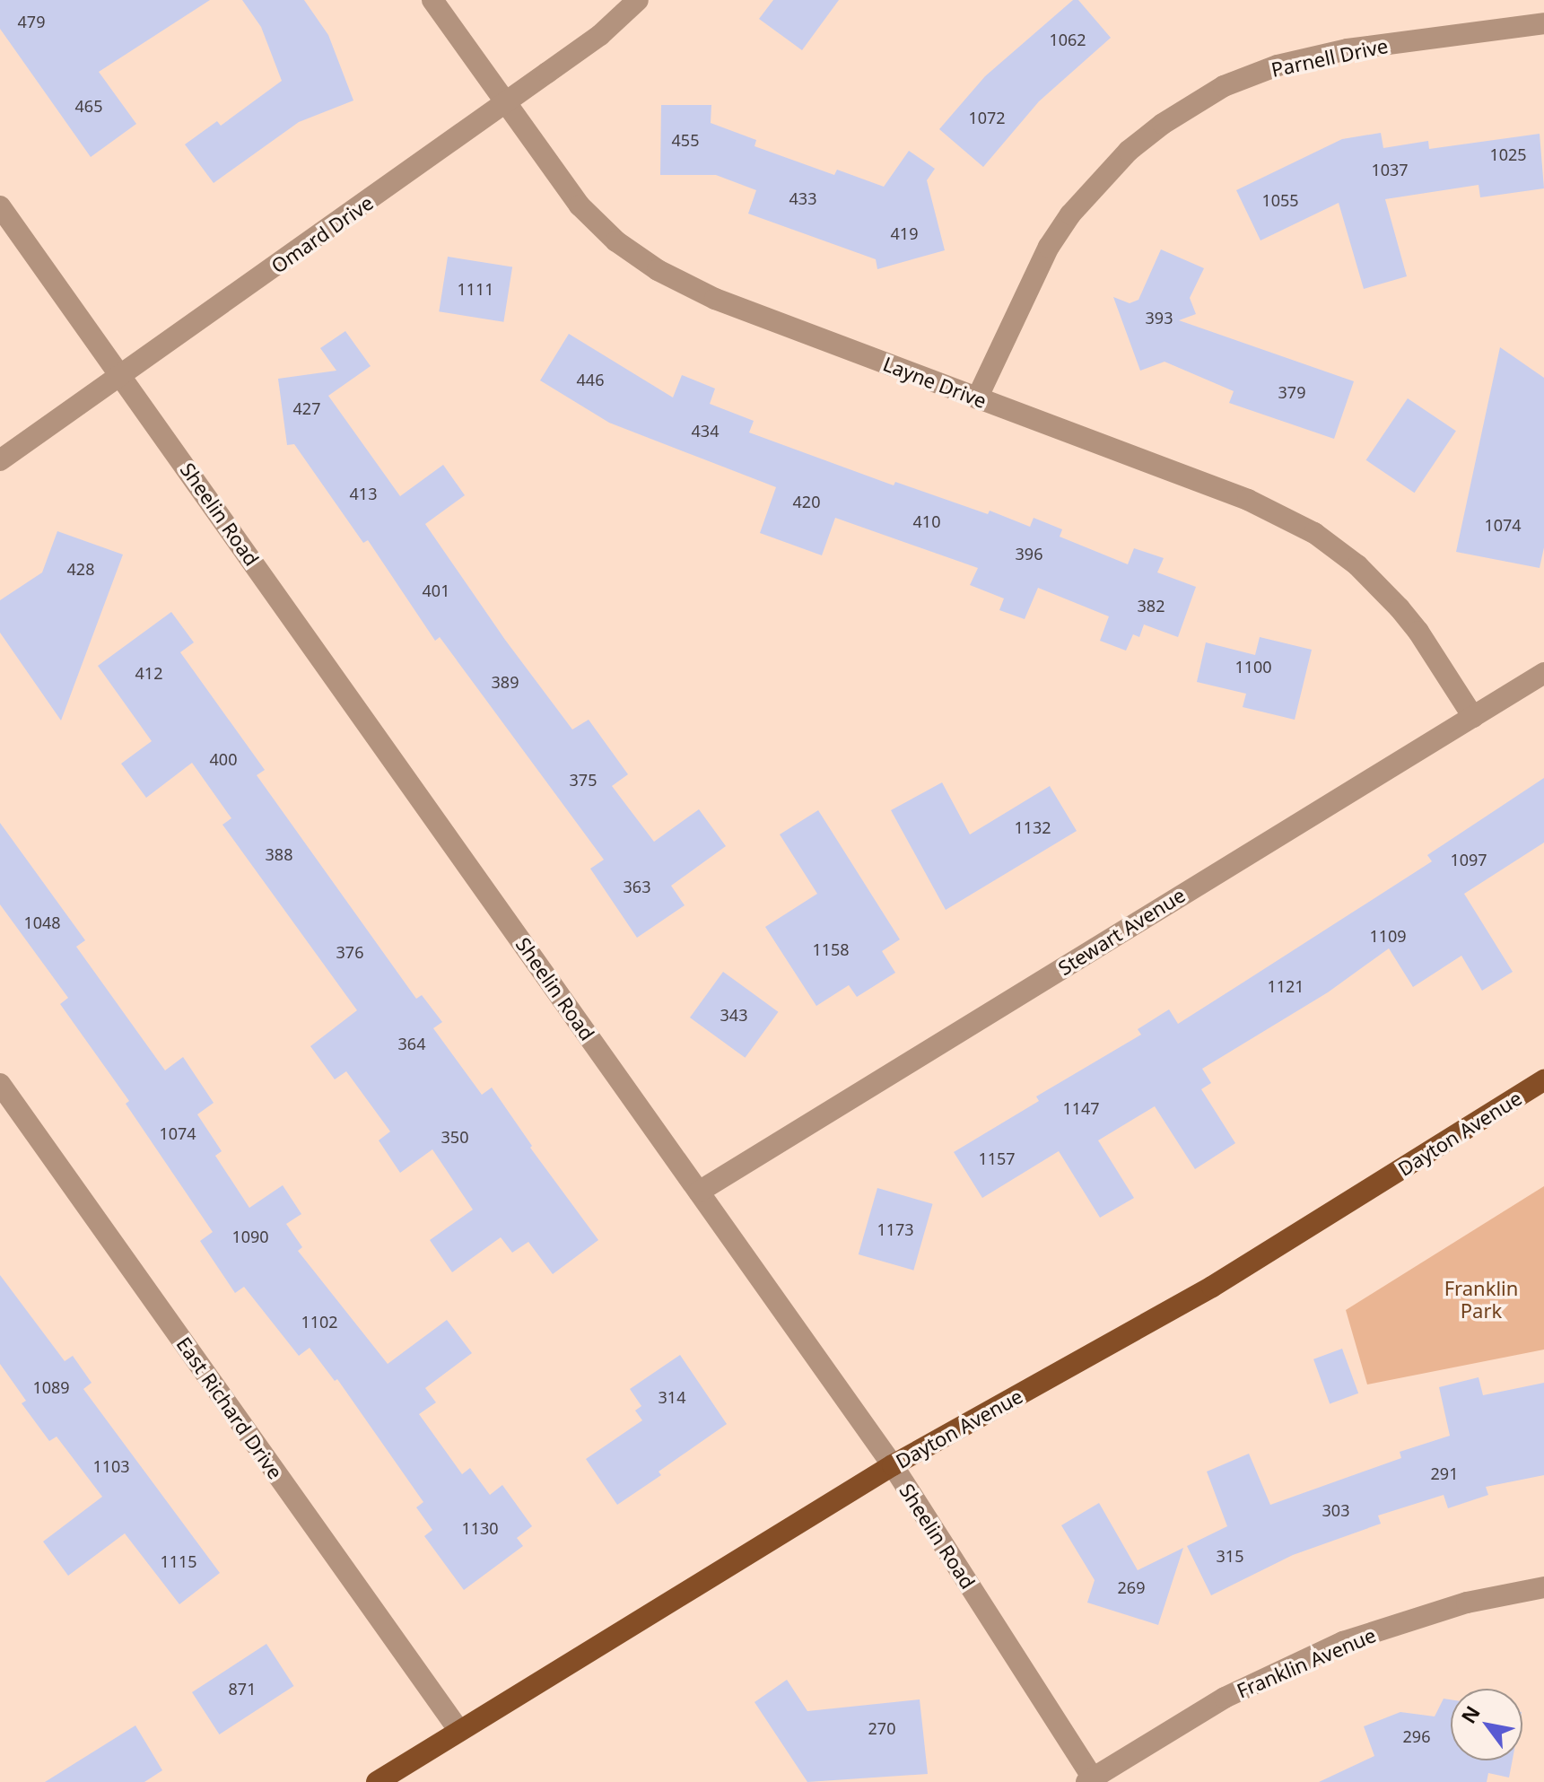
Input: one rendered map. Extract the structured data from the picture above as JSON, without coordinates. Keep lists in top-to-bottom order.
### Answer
{
  "streets": {
    "main road": ["Dayton Avenue"],
    "street": [
      "Parnell Drive",
      "Omard Drive",
      "Layne Drive",
      "Sheelin Road",
      "Stewart Avenue",
      "East Richard Drive",
      "Franklin Avenue"
    ]
  },
  "crossings": [
    ["Parnell Drive", "Layne Drive"],
    ["Omard Drive", "Layne Drive"],
    ["Omard Drive", "Sheelin Road"],
    ["Layne Drive", "Stewart Avenue"],
    ["Sheelin Road", "Stewart Avenue"],
    ["Sheelin Road", "Dayton Avenue"],
    ["Sheelin Road", "Franklin Avenue"],
    ["Dayton Avenue", "East Richard Drive"]
  ],
  "parks": ["Franklin Park"],
  "house_numbers": [
    "479",
    "1062",
    "465",
    "1072",
    "455",
    "1025",
    "1037",
    "433",
    "1055",
    "419",
    "1111",
    "393",
    "446",
    "379",
    "427",
    "434",
    "413",
    "420",
    "410",
    "1074",
    "396",
    "428",
    "401",
    "382",
    "1100",
    "412",
    "389",
    "400",
    "375",
    "1132",
    "388",
    "1097",
    "363",
    "1048",
    "1109",
    "1158",
    "376",
    "1121",
    "343",
    "364",
    "1147",
    "1074",
    "350",
    "1157",
    "1173",
    "1090",
    "1102",
    "1089",
    "314",
    "1103",
    "291",
    "303",
    "1130",
    "315",
    "1115",
    "269",
    "871",
    "270",
    "296"
  ],
  "north": "top left"
}
